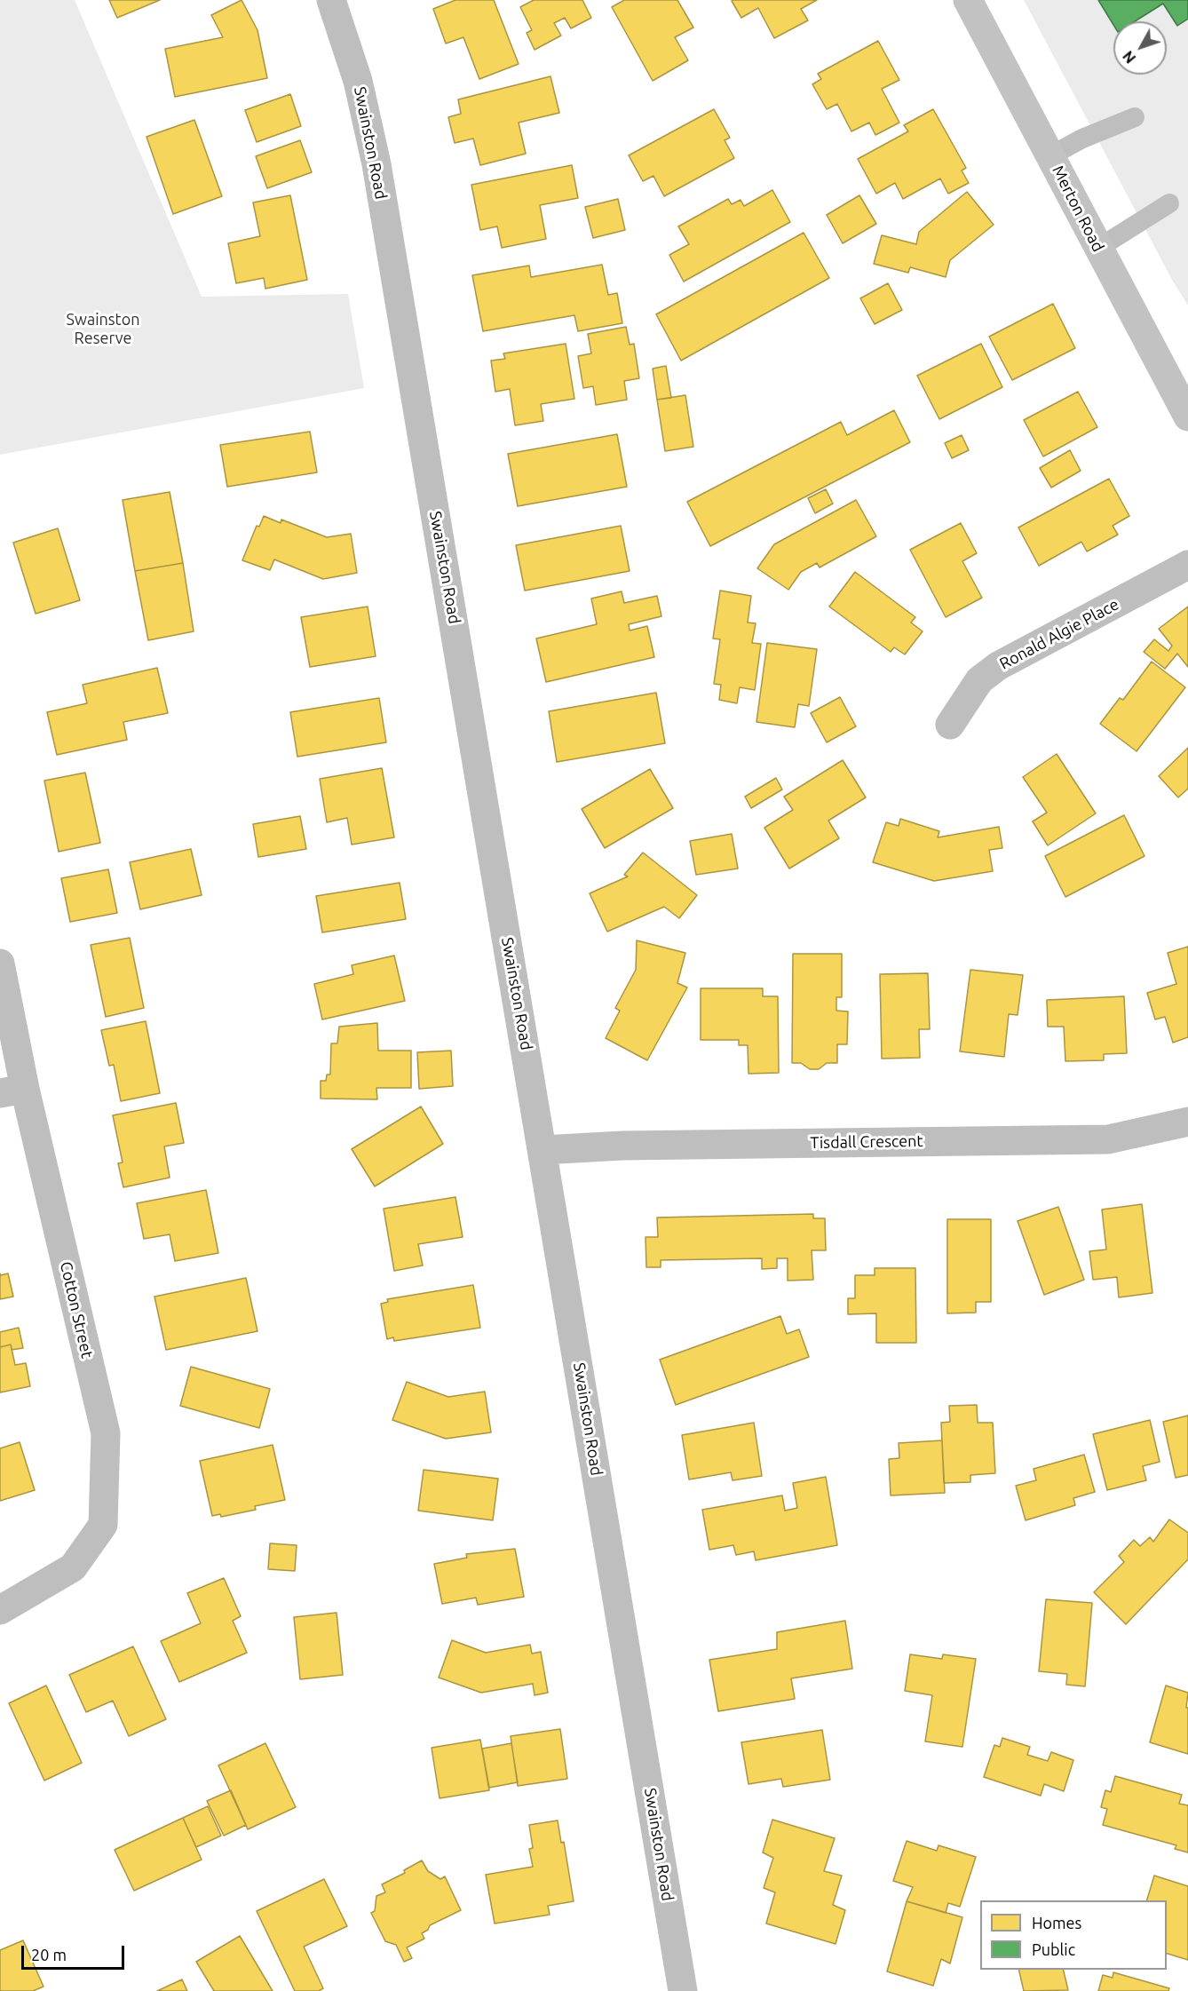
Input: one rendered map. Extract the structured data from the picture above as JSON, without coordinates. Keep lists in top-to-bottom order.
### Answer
{
  "streets": {
    "main road": ["Merton Road"],
    "street": [
      "Swainston Road",
      "Ronald Algie Place",
      "Tisdall Crescent",
      "Cotton Street"
    ]
  },
  "crossings": [
    ["Swainston Road", "Tisdall Crescent"]
  ],
  "parks": ["Swainston Reserve"],
  "legend": ["Homes", "Public"],
  "scale_bar": "20 m",
  "north": "bottom left"
}
